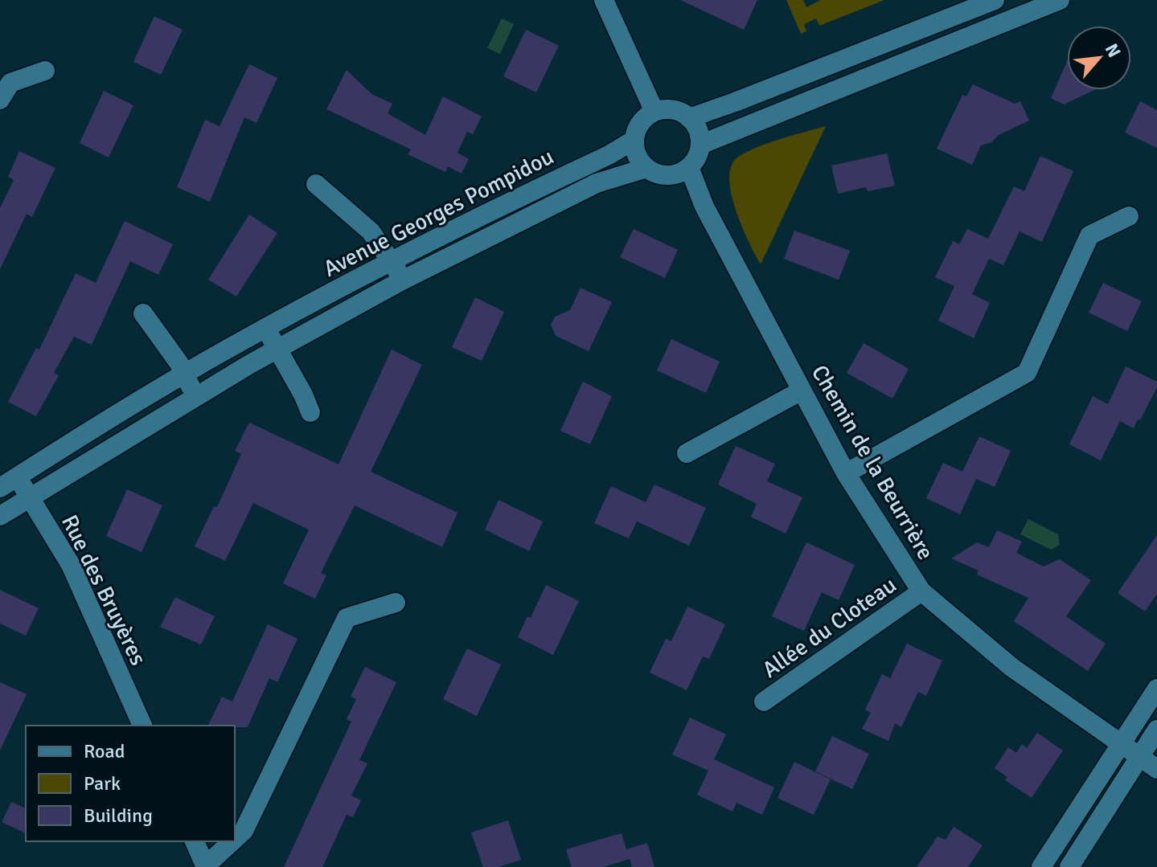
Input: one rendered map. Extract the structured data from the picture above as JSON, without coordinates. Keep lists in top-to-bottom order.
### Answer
{
  "streets": {
    "street": [
      "Avenue Georges Pompidou",
      "Chemin de la Beurrière",
      "Rue des Bruyères",
      "Allée du Cloteau"
    ]
  },
  "crossings": [
    ["Avenue Georges Pompidou", "Chemin de la Beurrière"],
    ["Avenue Georges Pompidou", "Rue des Bruyères"],
    ["Chemin de la Beurrière", "Allée du Cloteau"]
  ],
  "legend": ["Road", "Park", "Building"],
  "north": "top right"
}
